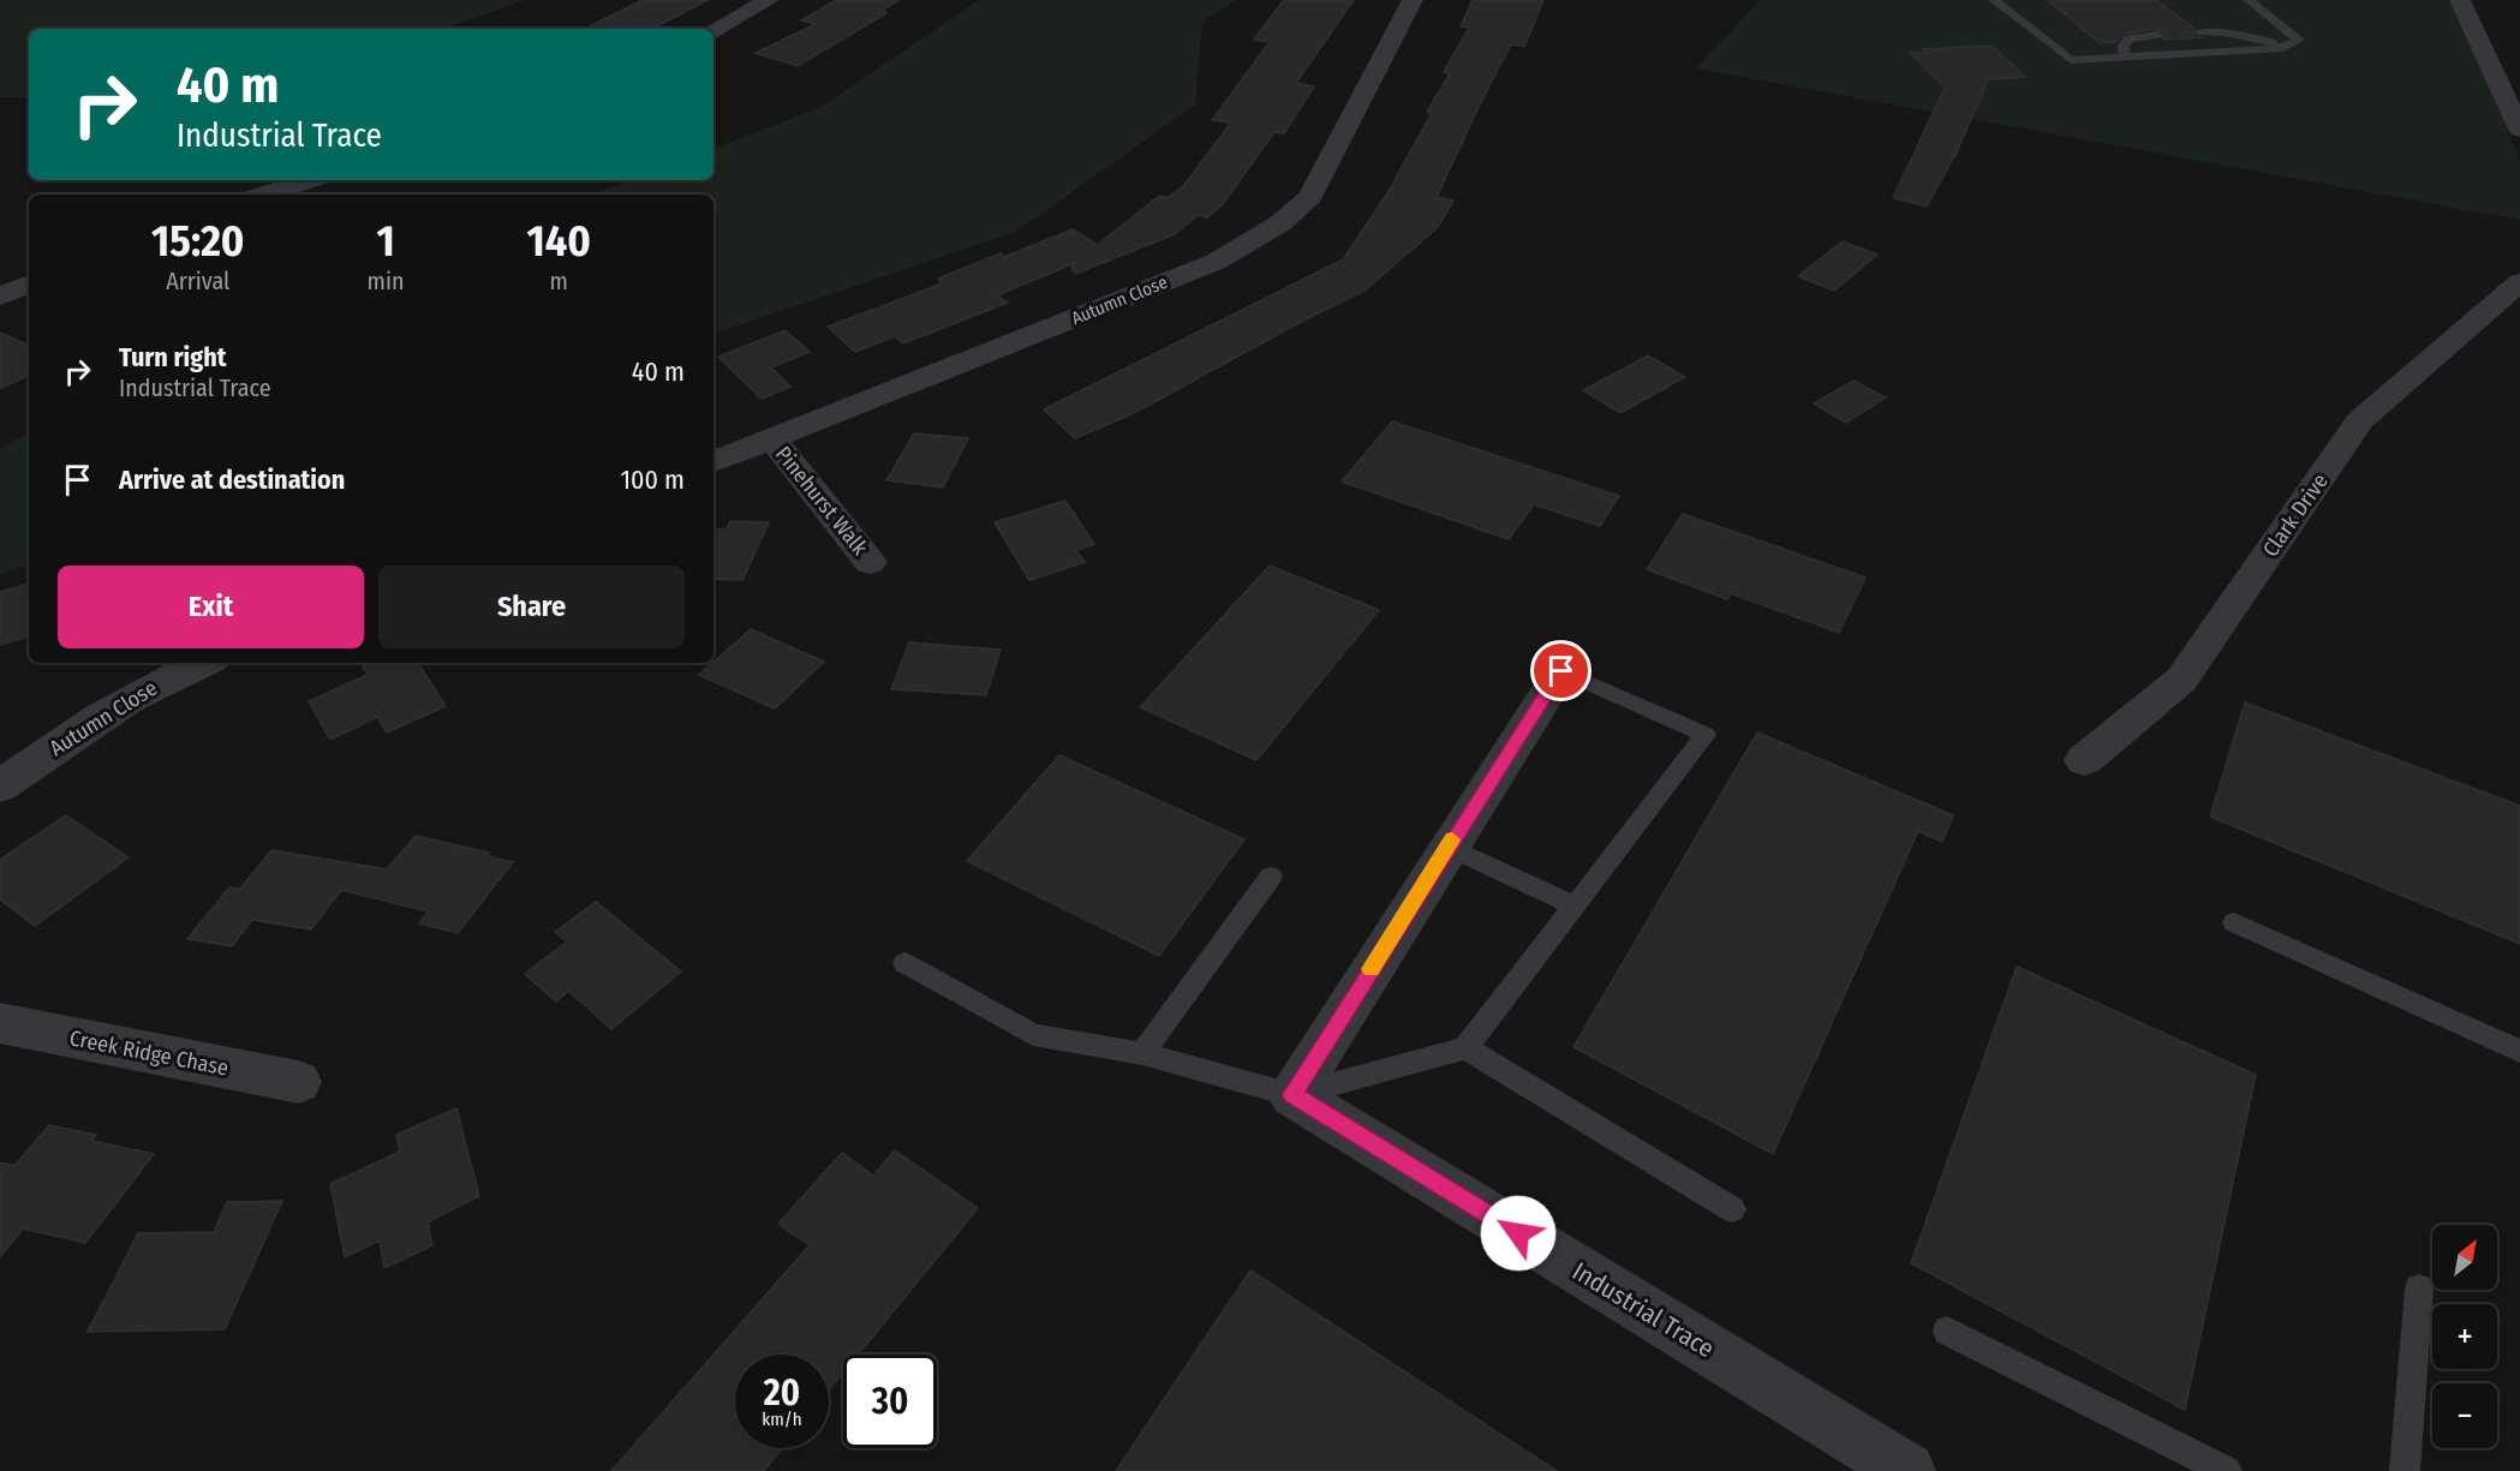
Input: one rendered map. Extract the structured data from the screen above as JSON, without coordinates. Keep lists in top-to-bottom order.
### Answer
{
  "streets": {
    "street": [
      "Autumn Close",
      "Pinehurst Walk",
      "Clark Drive",
      "Creek Ridge Chase",
      "Industrial Trace"
    ]
  },
  "crossings": [
    ["Autumn Close", "Pinehurst Walk"]
  ],
  "north": "top right",
  "page": {
    "turn": ["40 m", "Industrial Trace"],
    "eta": [
      "15:20",
      "Arrival",
      "1",
      "min",
      "140",
      "m"
    ],
    "list": [
      {
        "name": "Turn right",
        "note": "Industrial Trace",
        "value": "40 m"
      },
      {
        "name": "Arrive at destination",
        "value": "100 m"
      }
    ],
    "buttons": ["Exit", "Share"],
    "map_buttons": ["+", "−"],
    "speed": "20 km/h",
    "limit": "30"
  }
}
